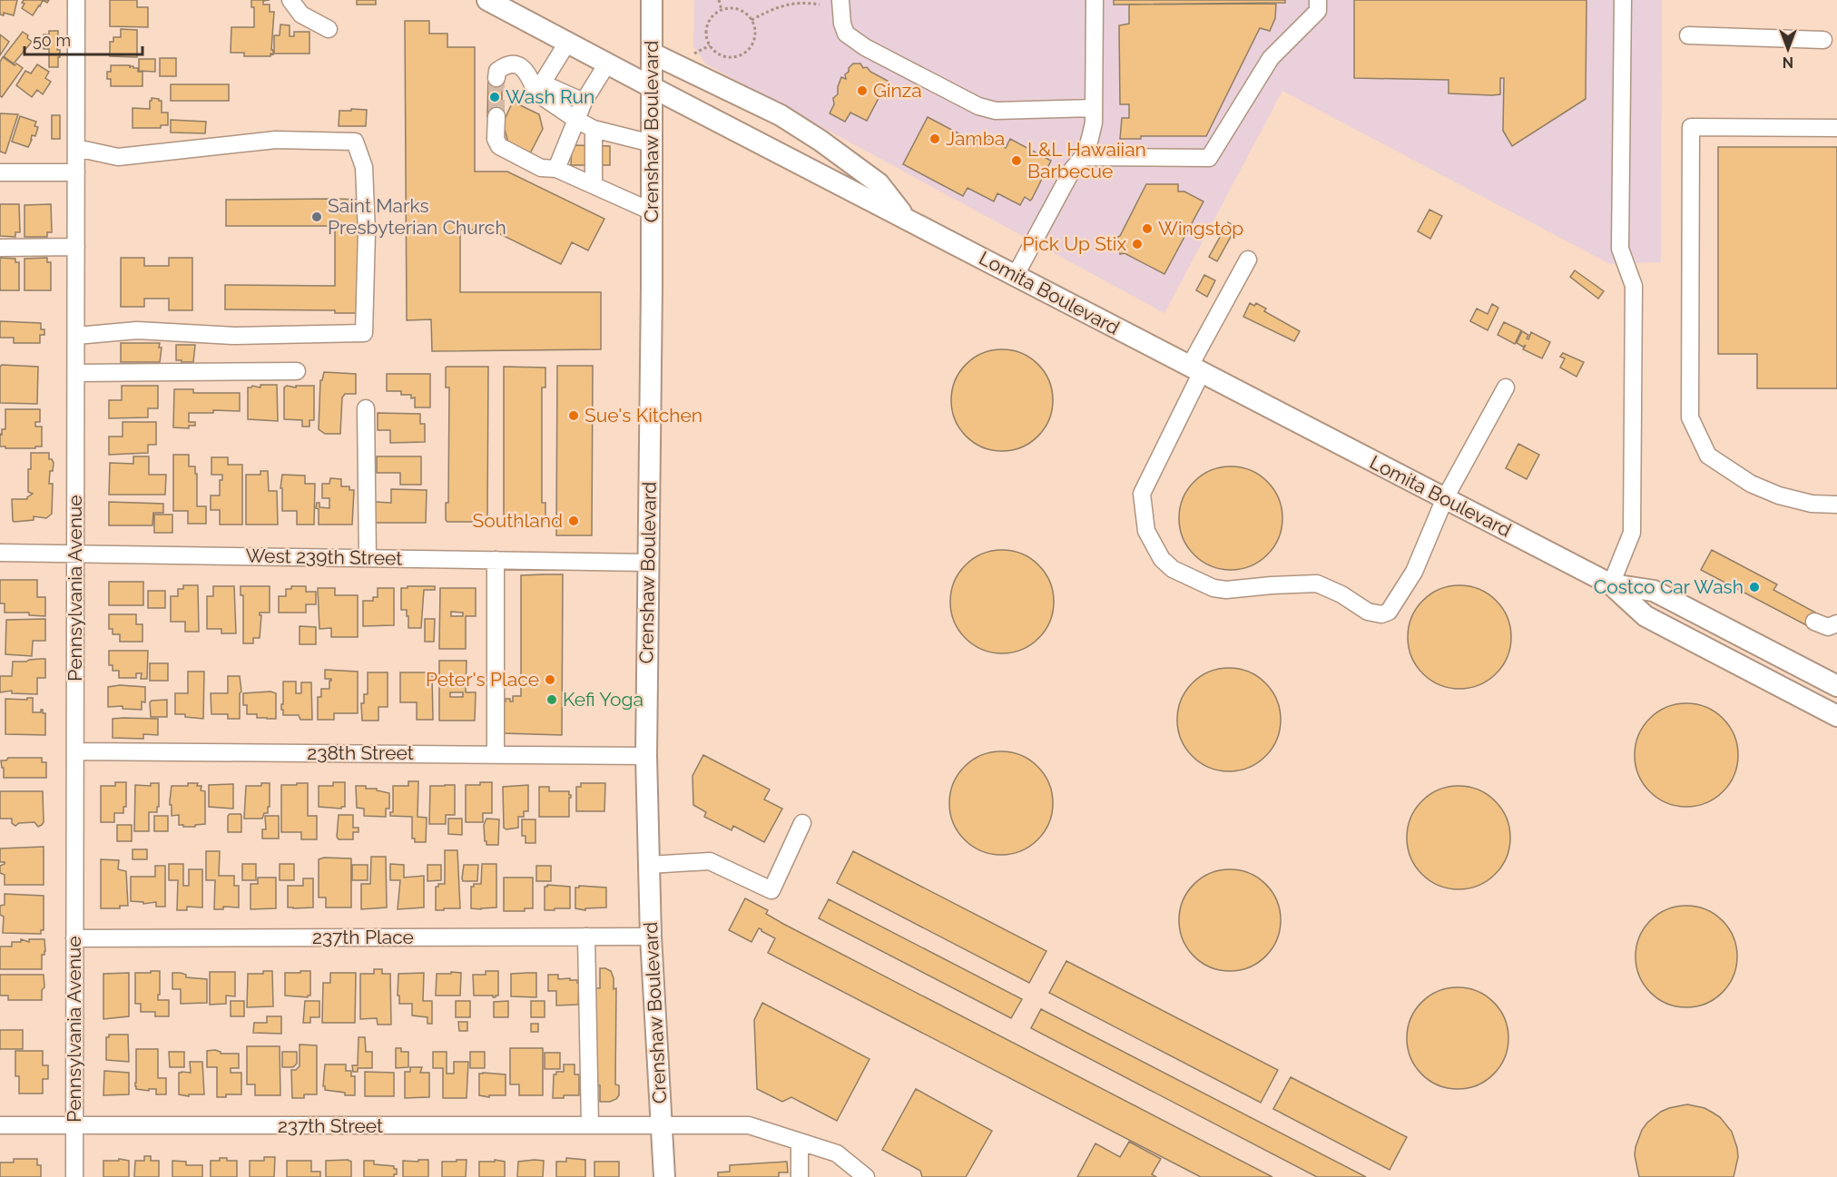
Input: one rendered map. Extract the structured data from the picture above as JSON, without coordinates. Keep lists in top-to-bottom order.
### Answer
{
  "streets": {
    "main road": ["Crenshaw Boulevard", "Lomita Boulevard"],
    "street": [
      "West 239th Street",
      "Pennsylvania Avenue",
      "238th Street",
      "237th Place",
      "237th Street"
    ]
  },
  "crossings": [
    ["Crenshaw Boulevard", "Lomita Boulevard"],
    ["Crenshaw Boulevard", "West 239th Street"],
    ["Crenshaw Boulevard", "238th Street"],
    ["Crenshaw Boulevard", "237th Place"],
    ["Crenshaw Boulevard", "237th Street"],
    ["West 239th Street", "Pennsylvania Avenue"],
    ["Pennsylvania Avenue", "238th Street"],
    ["Pennsylvania Avenue", "237th Place"],
    ["Pennsylvania Avenue", "237th Street"]
  ],
  "places": [
    "Ginza",
    "Wash Run",
    "Jamba",
    "L&L Hawaiian Barbecue",
    "Saint Marks Presbyterian Church",
    "Wingstop",
    "Pick Up Stix",
    "Sue's Kitchen",
    "Southland",
    "Costco Car Wash",
    "Peter's Place",
    "Kefi Yoga"
  ],
  "scale_bar": "50 m",
  "north": "bottom"
}
